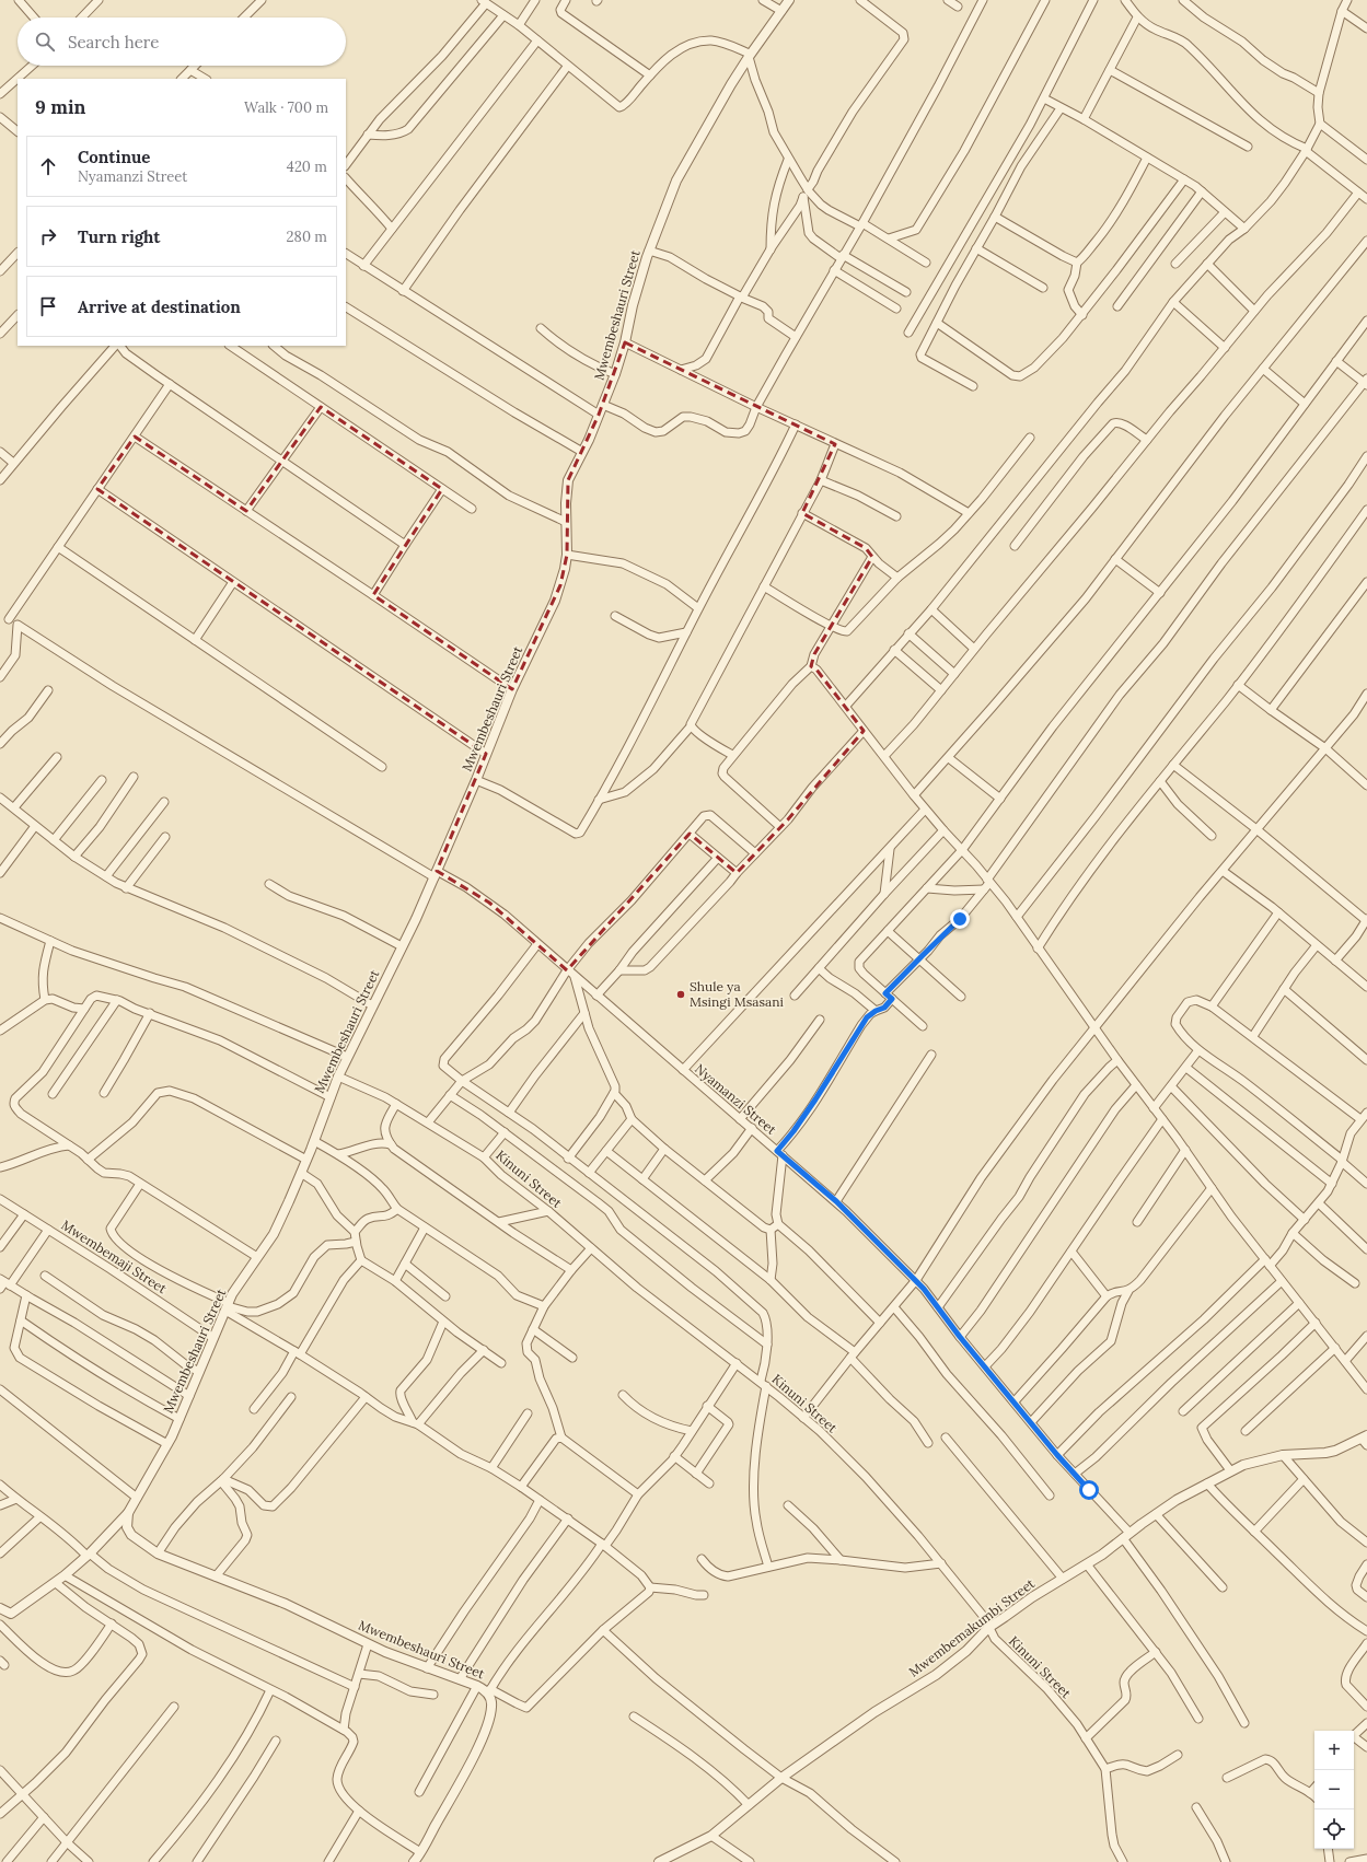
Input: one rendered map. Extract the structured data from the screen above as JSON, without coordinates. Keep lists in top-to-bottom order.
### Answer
{
  "streets": {
    "street": [
      "Mwembeshauri Street",
      "Nyamanzi Street",
      "Kinuni Street",
      "Mwembemaji Street",
      "Mwembemakumbi Street"
    ]
  },
  "crossings": [
    ["Mwembeshauri Street", "Nyamanzi Street"],
    ["Mwembeshauri Street", "Kinuni Street"],
    ["Mwembeshauri Street", "Mwembemaji Street"],
    ["Nyamanzi Street", "Mwembemakumbi Street"],
    ["Kinuni Street", "Mwembemakumbi Street"]
  ],
  "places": ["Shule ya Msingi Msasani"],
  "page": {
    "search": "Search here",
    "heading": ["9 min", "Walk · 700 m"],
    "list": [
      ["Continue", "Nyamanzi Street", "420 m"],
      ["Turn right", "280 m"],
      "Arrive at destination"
    ],
    "map_buttons": ["+", "−"]
  }
}
